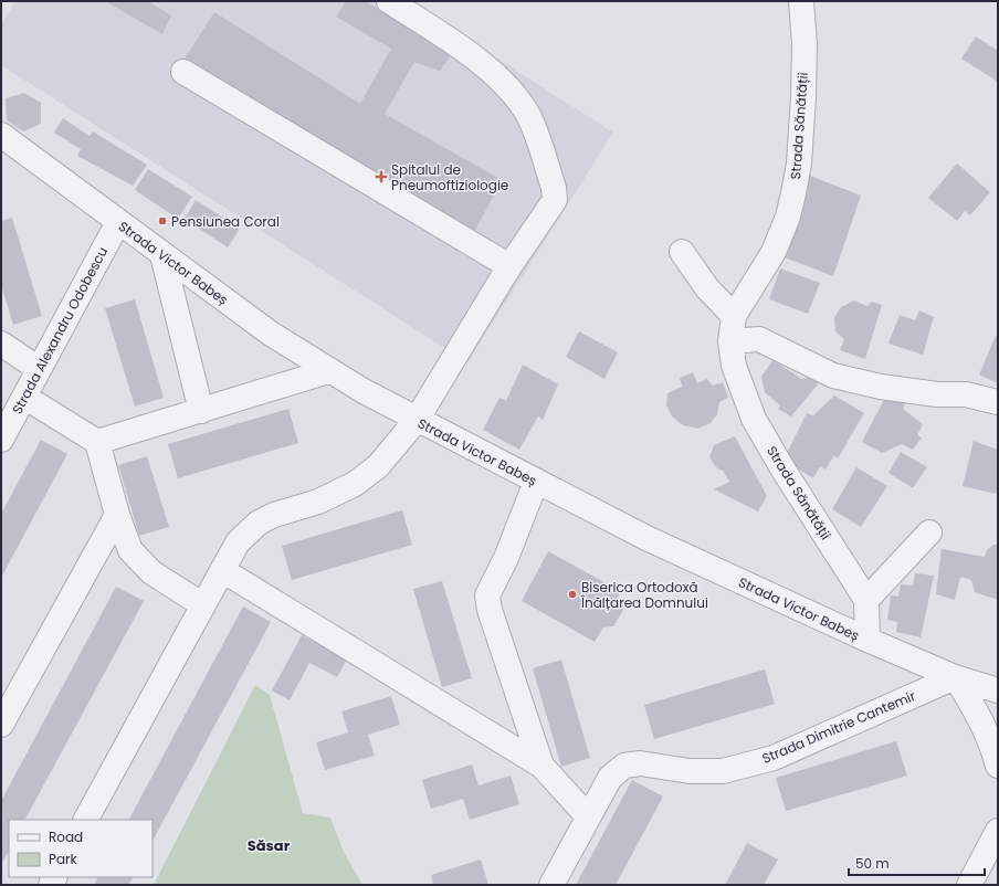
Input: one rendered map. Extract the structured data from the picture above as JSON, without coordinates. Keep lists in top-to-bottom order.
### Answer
{
  "streets": {
    "street": [
      "Strada Sănătății",
      "Strada Victor Babeș",
      "Strada Alexandru Odobescu",
      "Strada Dimitrie Cantemir"
    ]
  },
  "crossings": [
    ["Strada Victor Babeș", "Strada Alexandru Odobescu"],
    ["Strada Victor Babeș", "Strada Dimitrie Cantemir"]
  ],
  "districts": ["Săsar"],
  "places": {
    "health": ["Spitalul de Pneumoftiziologie"],
    "other": ["Pensiunea Coral", "Biserica Ortodoxă Înălțarea Domnului"]
  },
  "legend": ["Road", "Park"],
  "scale_bar": "50 m"
}
